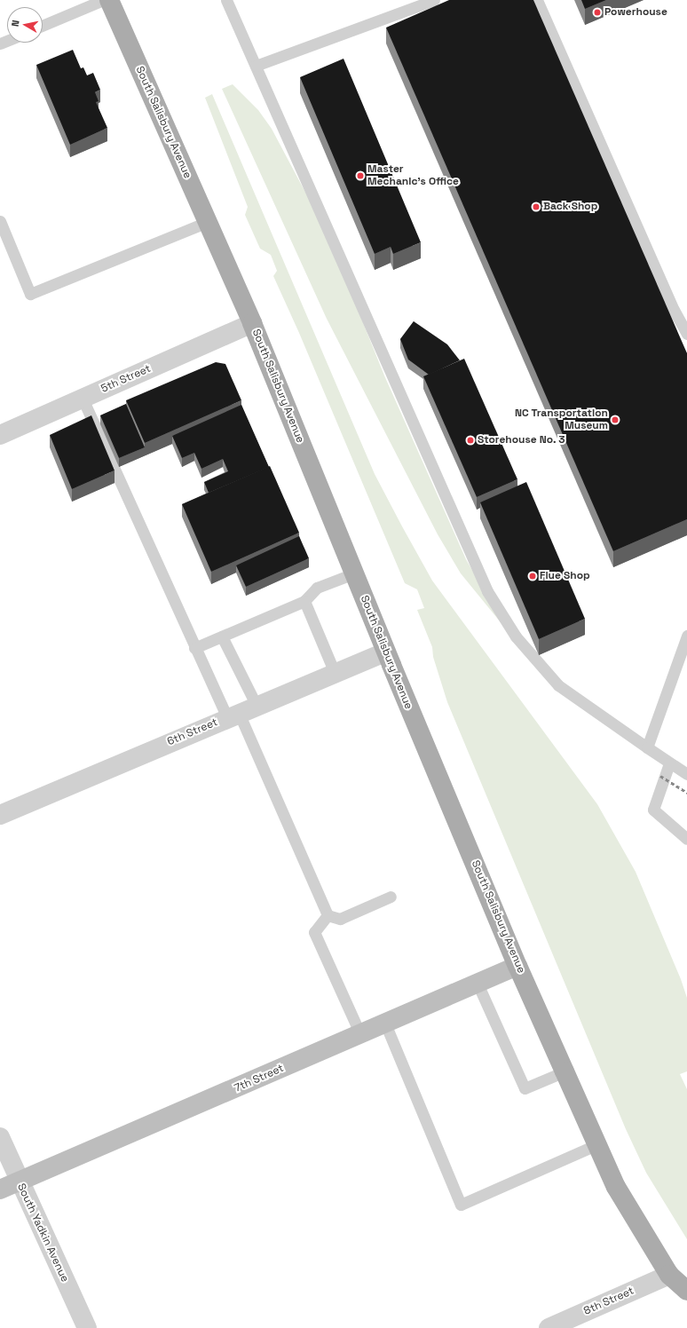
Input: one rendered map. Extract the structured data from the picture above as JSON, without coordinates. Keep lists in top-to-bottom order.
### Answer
{
  "streets": {
    "main road": ["South Salisbury Avenue"],
    "street": [
      "5th Street",
      "6th Street",
      "7th Street",
      "South Yadkin Avenue",
      "8th Street"
    ]
  },
  "crossings": [
    ["South Salisbury Avenue", "5th Street"],
    ["South Salisbury Avenue", "6th Street"],
    ["South Salisbury Avenue", "7th Street"],
    ["South Salisbury Avenue", "8th Street"],
    ["7th Street", "South Yadkin Avenue"]
  ],
  "places": [
    "Powerhouse",
    "Master Mechanic's Office",
    "Back Shop",
    "NC Transportation Museum",
    "Storehouse No. 3",
    "Flue Shop"
  ],
  "north": "left"
}
